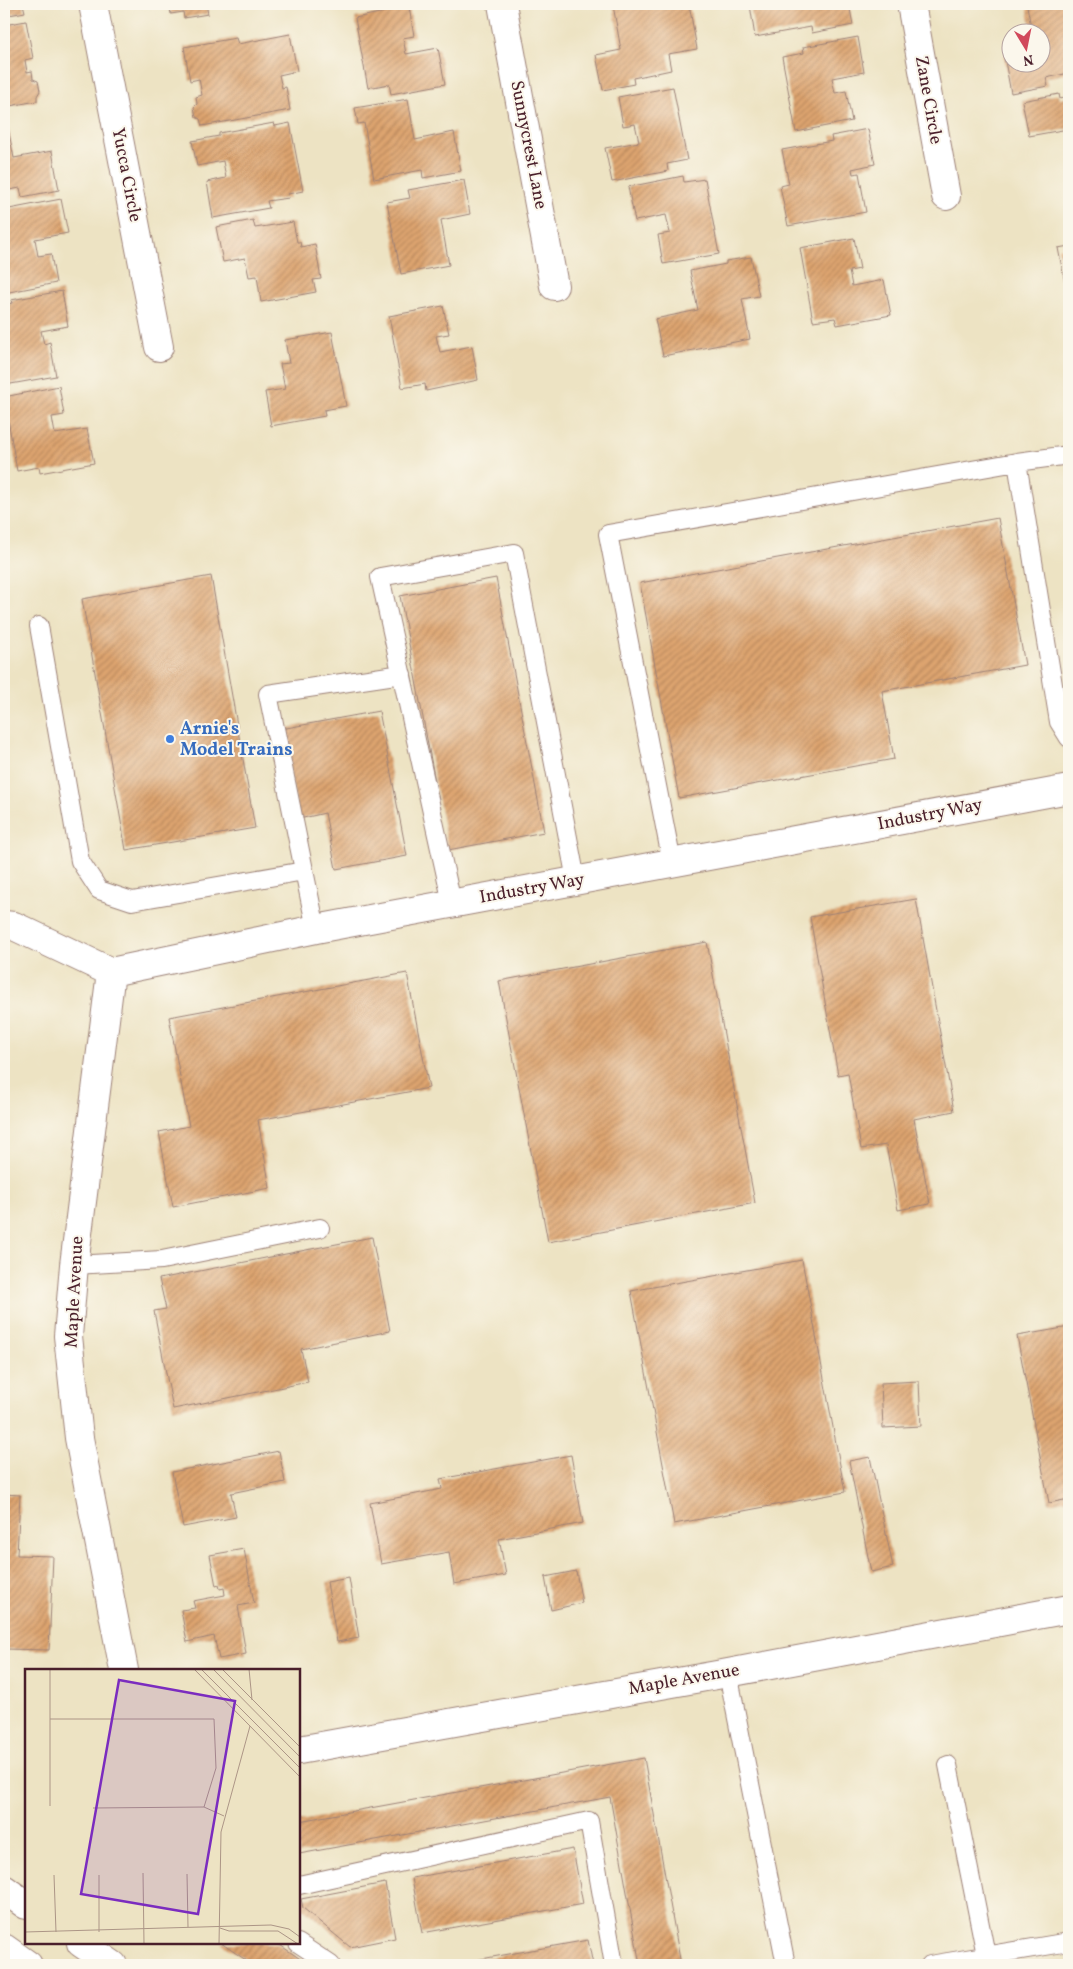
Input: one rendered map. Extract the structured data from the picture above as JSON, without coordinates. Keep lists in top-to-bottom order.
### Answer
{
  "streets": {
    "main road": [
      "Zane Circle",
      "Sunnycrest Lane",
      "Yucca Circle",
      "Industry Way",
      "Maple Avenue"
    ]
  },
  "crossings": [
    ["Industry Way", "Maple Avenue"]
  ],
  "places": ["Arnie's Model Trains"],
  "north": "bottom"
}
